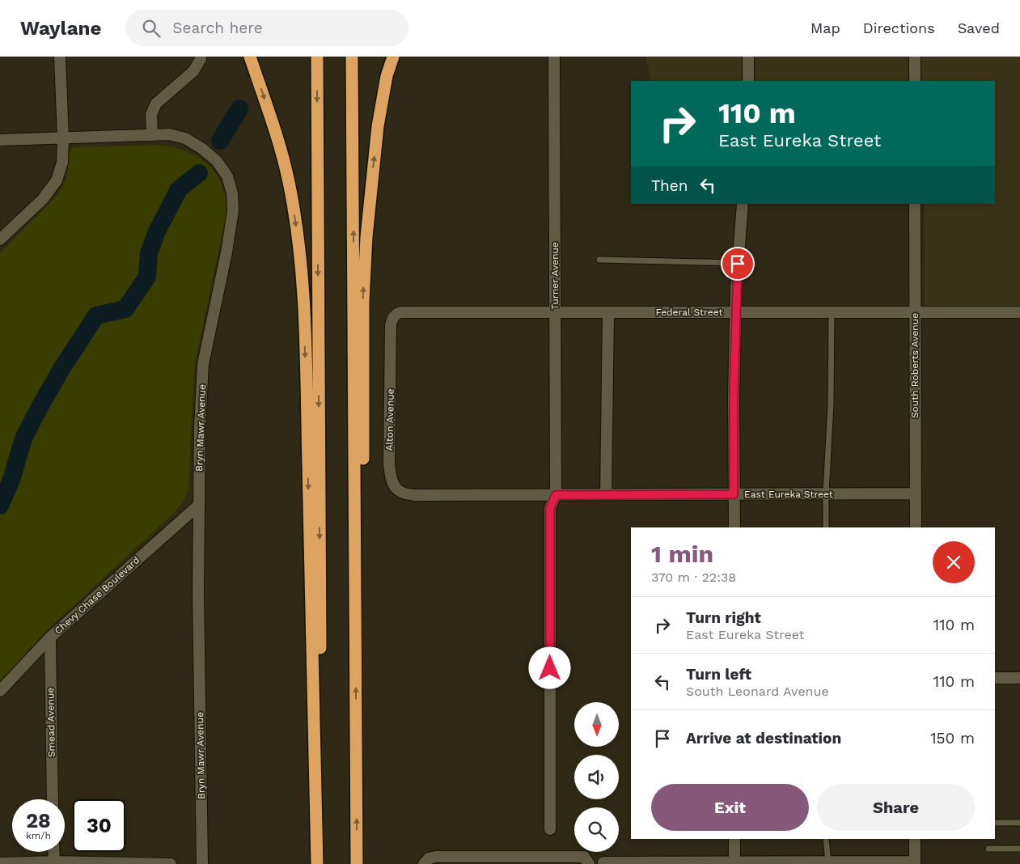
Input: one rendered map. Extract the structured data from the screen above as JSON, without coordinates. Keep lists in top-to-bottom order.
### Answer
{
  "streets": {
    "street": [
      "Turner Avenue",
      "Federal Street",
      "South Roberts Avenue",
      "Alton Avenue",
      "Bryn Mawr Avenue",
      "East Eureka Street",
      "Chevy Chase Boulevard",
      "Smead Avenue"
    ]
  },
  "crossings": [
    ["Turner Avenue", "Federal Street"],
    ["Turner Avenue", "East Eureka Street"],
    ["Federal Street", "South Roberts Avenue"],
    ["Federal Street", "Alton Avenue"],
    ["South Roberts Avenue", "East Eureka Street"],
    ["Alton Avenue", "East Eureka Street"],
    ["Bryn Mawr Avenue", "Chevy Chase Boulevard"],
    ["Chevy Chase Boulevard", "Smead Avenue"]
  ],
  "north": "bottom",
  "page": {
    "header": "Waylane",
    "search": "Search here",
    "nav": ["Map", "Directions", "Saved"],
    "turn": ["110 m", "East Eureka Street"],
    "then": "Then",
    "heading": ["1 min", "370 m · 22:38"],
    "list": [
      {
        "name": "Turn right",
        "note": "East Eureka Street",
        "value": "110 m"
      },
      {
        "name": "Turn left",
        "note": "South Leonard Avenue",
        "value": "110 m"
      },
      {
        "name": "Arrive at destination",
        "value": "150 m"
      }
    ],
    "buttons": ["Exit", "Share"],
    "speed": "28 km/h",
    "limit": "30"
  }
}
